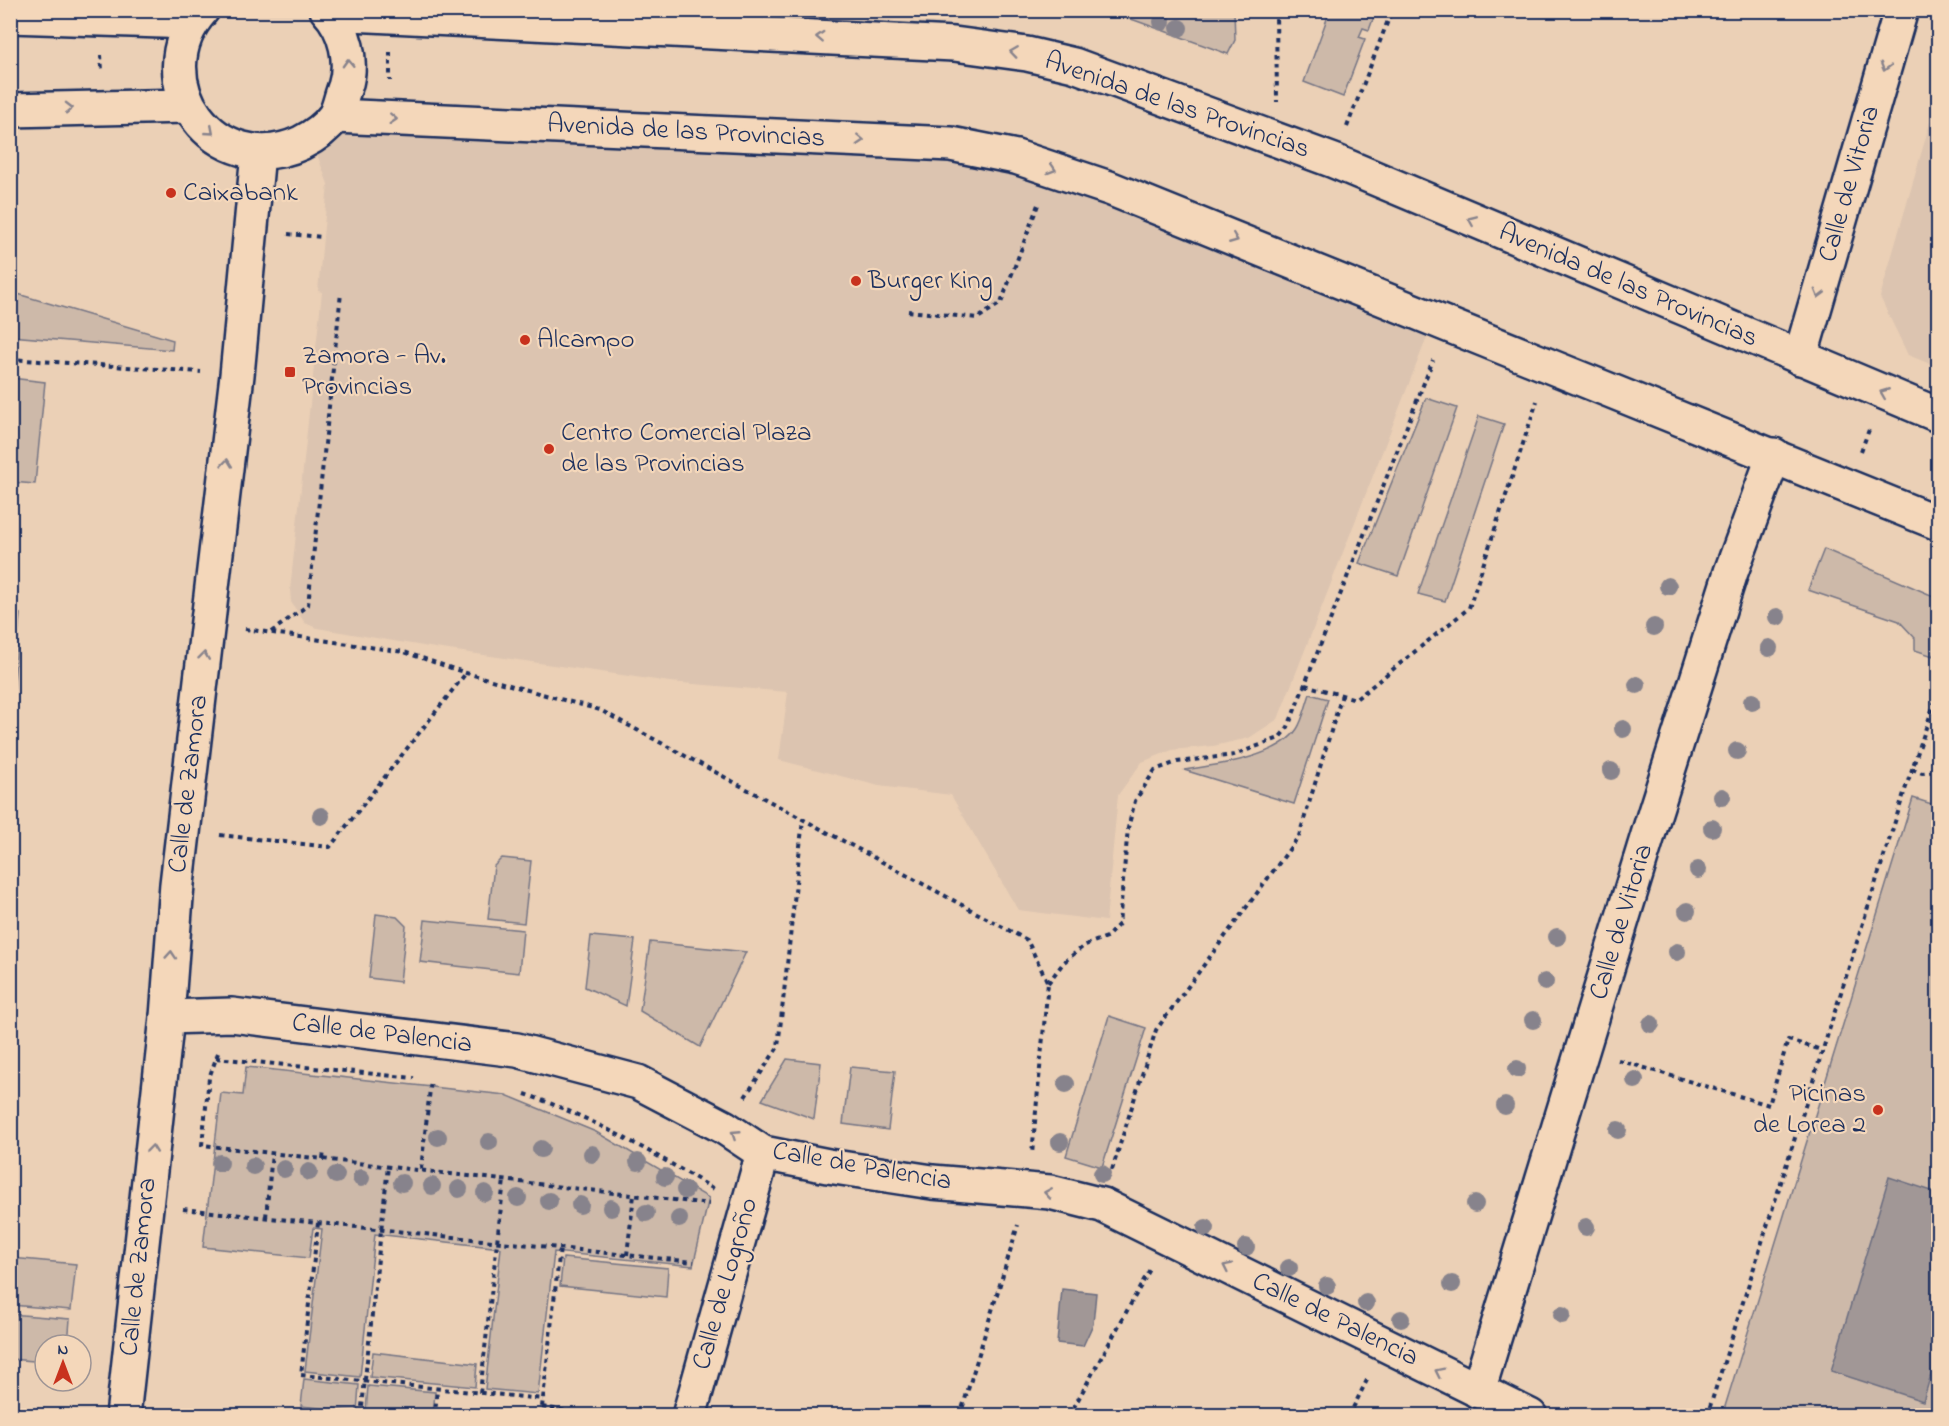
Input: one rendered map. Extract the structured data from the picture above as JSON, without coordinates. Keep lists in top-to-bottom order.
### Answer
{
  "streets": {
    "street": [
      "Avenida de las Provincias",
      "Calle de Vitoria",
      "Calle de Zamora",
      "Calle de Palencia",
      "Calle de Logroño"
    ]
  },
  "crossings": [
    ["Avenida de las Provincias", "Calle de Vitoria"],
    ["Avenida de las Provincias", "Calle de Zamora"],
    ["Calle de Vitoria", "Calle de Palencia"],
    ["Calle de Zamora", "Calle de Palencia"],
    ["Calle de Palencia", "Calle de Logroño"]
  ],
  "one_way": ["Calle de Zamora", "Calle de Palencia"],
  "places": {
    "other": [
      "Caixabank",
      "Burger King",
      "Alcampo",
      "Centro Comercial Plaza de las Provincias",
      "Picinas de Lorea 2"
    ],
    "transit": ["Zamora - Av. Provincias"]
  },
  "north": "top"
}
